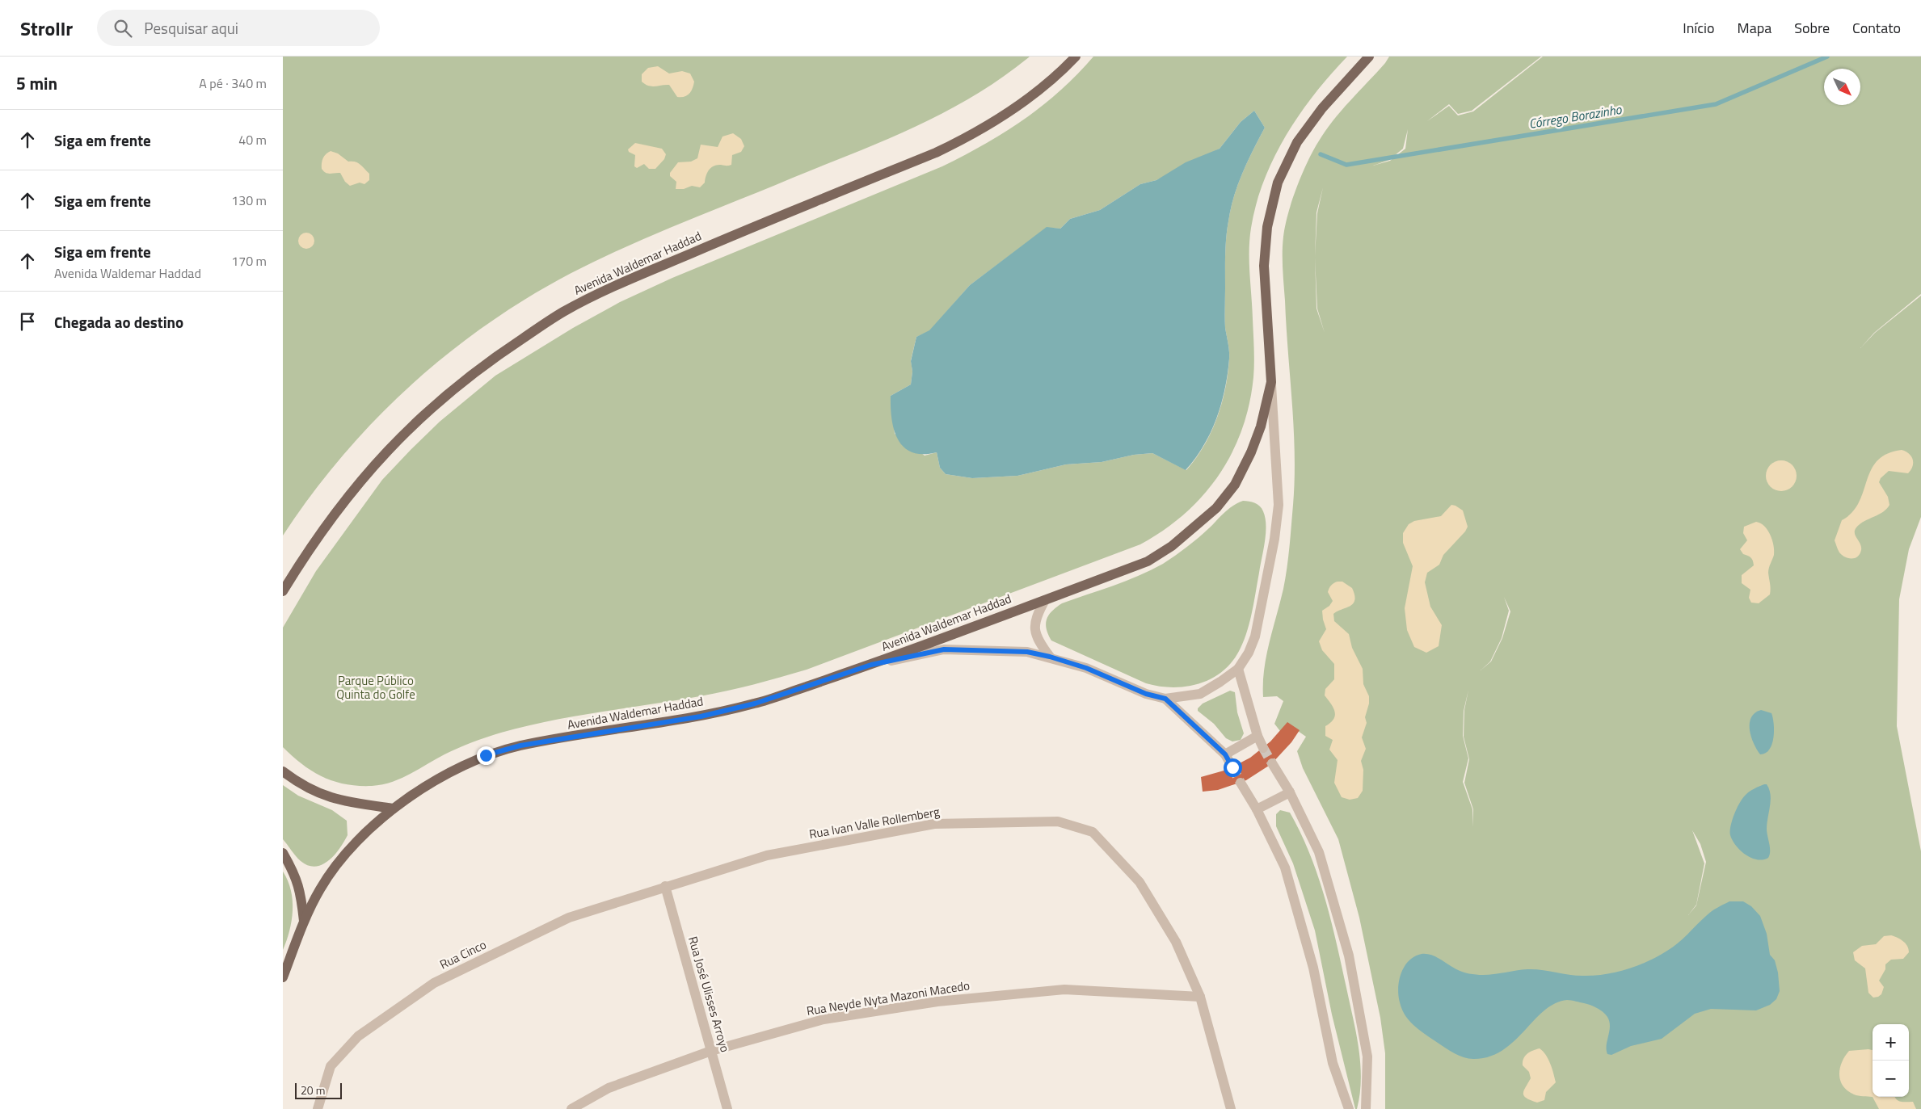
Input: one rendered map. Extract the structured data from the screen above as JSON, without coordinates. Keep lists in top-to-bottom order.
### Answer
{
  "streets": {
    "main road": ["Avenida Waldemar Haddad"],
    "street": [
      "Rua Ivan Valle Rollemberg",
      "Rua Cinco",
      "Rua José Ulisses Arroyo",
      "Rua Neyde Nyta Mazoni Macedo"
    ]
  },
  "crossings": [
    ["Rua Ivan Valle Rollemberg", "Rua Cinco"],
    ["Rua Ivan Valle Rollemberg", "Rua José Ulisses Arroyo"],
    ["Rua Ivan Valle Rollemberg", "Rua Neyde Nyta Mazoni Macedo"],
    ["Rua Cinco", "Rua José Ulisses Arroyo"],
    ["Rua José Ulisses Arroyo", "Rua Neyde Nyta Mazoni Macedo"]
  ],
  "water": ["Córrego Borazinho"],
  "parks": ["Parque Público Quinta do Golfe"],
  "scale_bar": "20 m",
  "north": "bottom right",
  "page": {
    "header": "Strollr",
    "search": "Pesquisar aqui",
    "nav": [
      "Início",
      "Mapa",
      "Sobre",
      "Contato"
    ],
    "heading": ["5 min", "A pé · 340 m"],
    "list": [
      ["Siga em frente", "40 m"],
      ["Siga em frente", "130 m"],
      ["Siga em frente", "Avenida Waldemar Haddad", "170 m"],
      "Chegada ao destino"
    ],
    "map_buttons": ["+", "−"],
    "scale": "20 m"
  }
}
